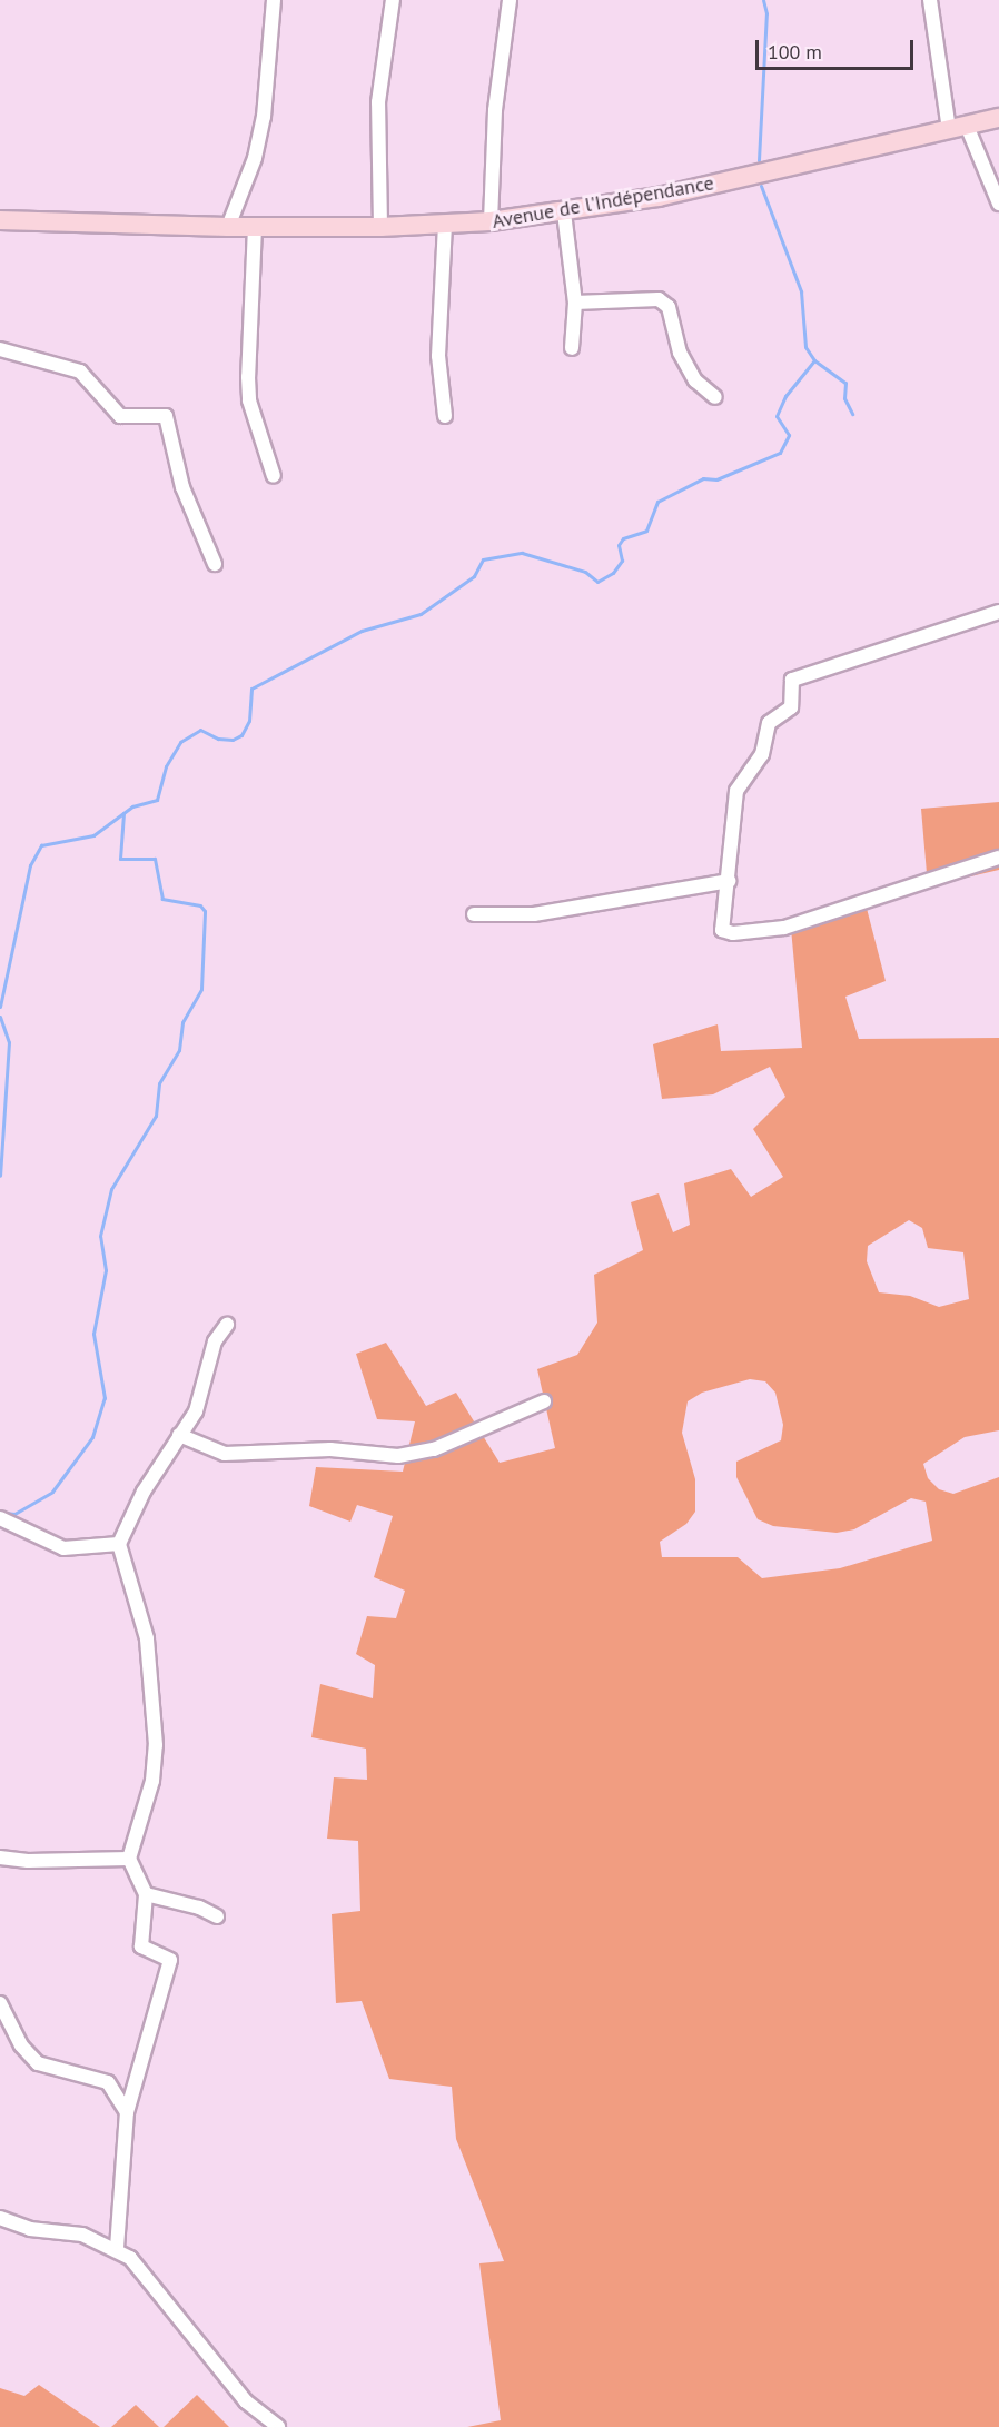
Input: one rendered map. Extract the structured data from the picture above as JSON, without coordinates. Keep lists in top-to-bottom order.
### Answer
{
  "streets": {
    "main road": ["Avenue de l'Indépendance"]
  },
  "scale_bar": "100 m"
}
